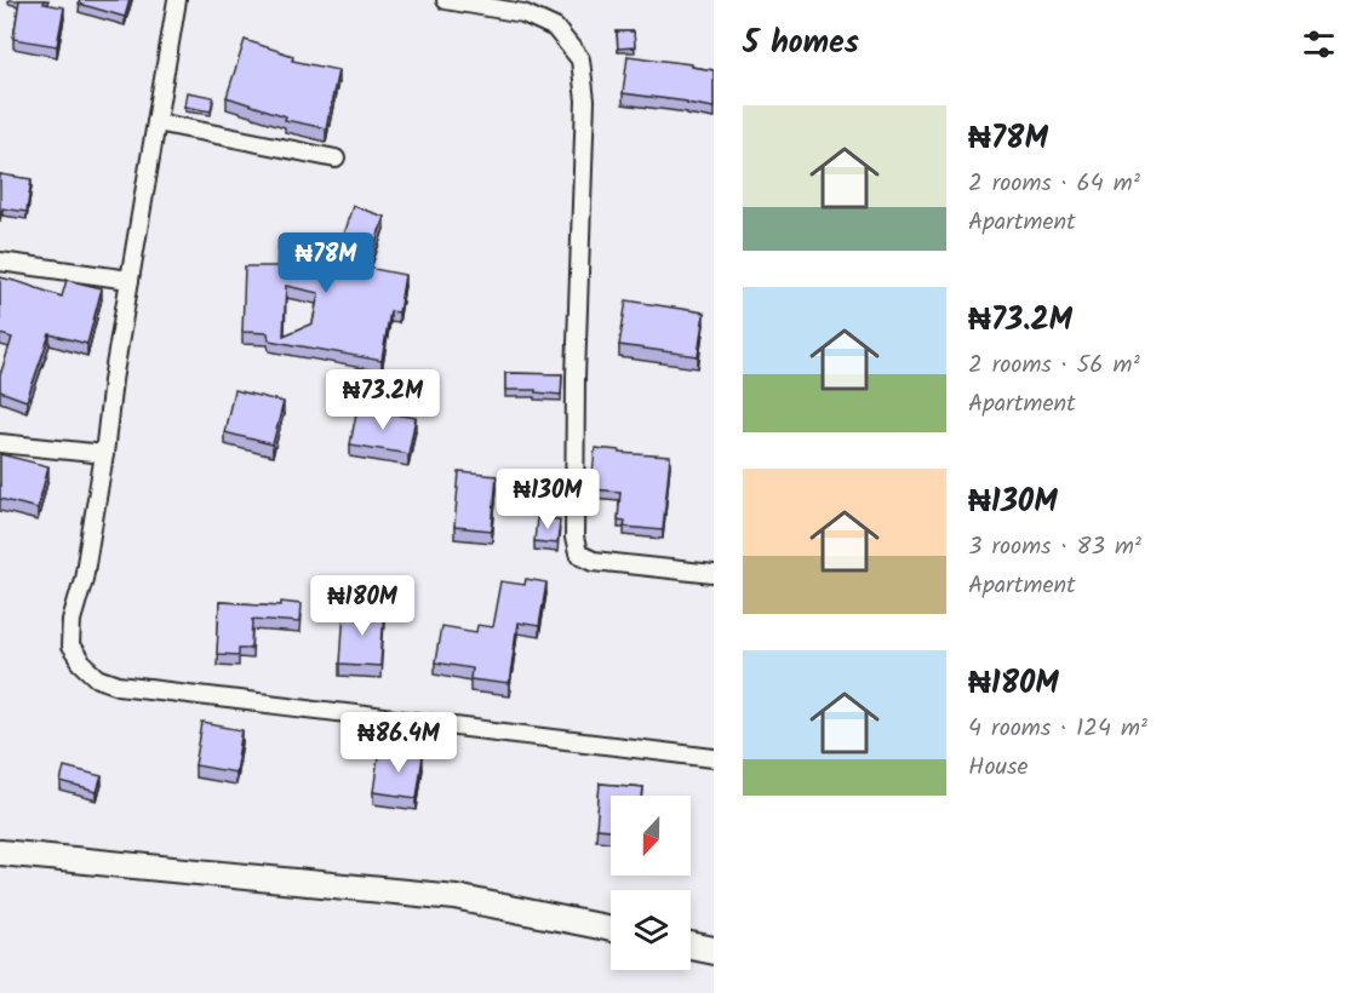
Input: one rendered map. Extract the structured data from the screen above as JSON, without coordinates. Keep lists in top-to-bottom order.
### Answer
{
  "north": "bottom",
  "page": {
    "heading": "5 homes",
    "list": [
      {
        "name": "₦78M",
        "note": "2 rooms · 64 m² · Apartment"
      },
      {
        "name": "₦73.2M",
        "note": "2 rooms · 56 m² · Apartment"
      },
      {
        "name": "₦130M",
        "note": "3 rooms · 83 m² · Apartment"
      },
      {
        "name": "₦180M",
        "note": "4 rooms · 124 m² · House"
      }
    ],
    "price": [
      "₦78M",
      "₦73.2M",
      "₦130M",
      "₦180M",
      "₦86.4M"
    ]
  }
}
